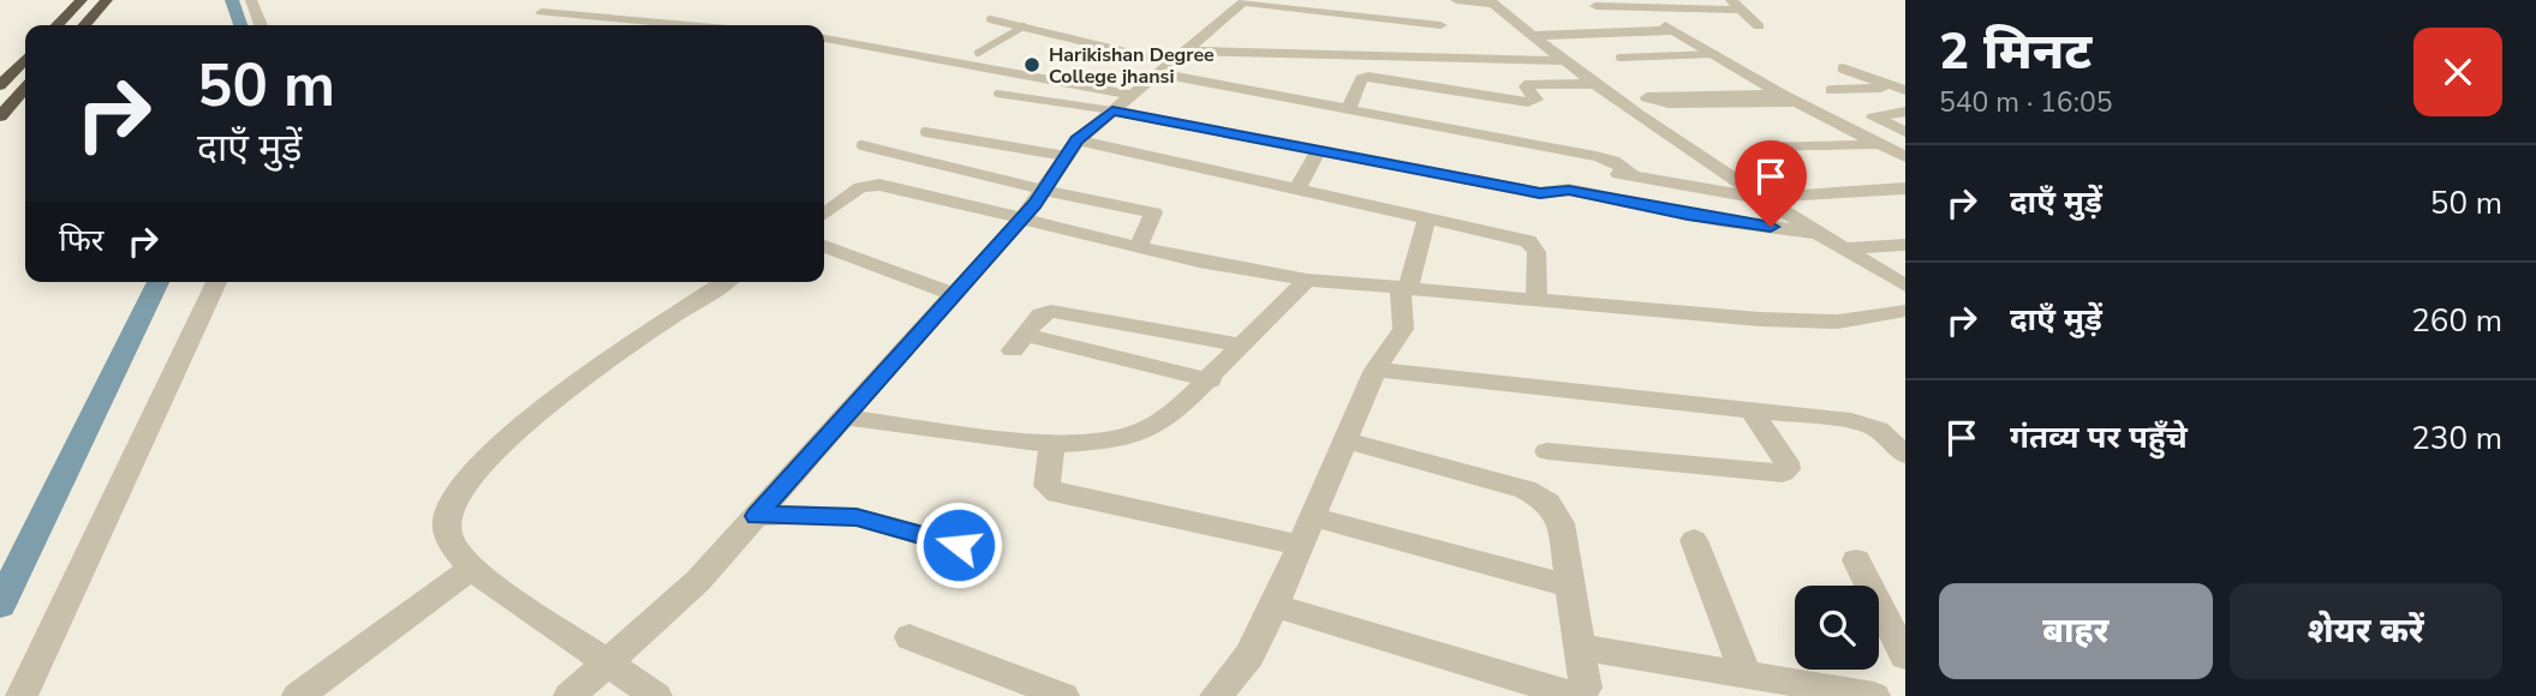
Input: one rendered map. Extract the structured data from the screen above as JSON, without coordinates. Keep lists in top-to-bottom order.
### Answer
{
  "places": ["Harikishan Degree College jhansi"],
  "page": {
    "heading": ["2 मिनट", "540 m · 16:05"],
    "turn": ["50 m", "दाएँ मुड़ें"],
    "list": [
      {
        "name": "दाएँ मुड़ें",
        "value": "50 m"
      },
      {
        "name": "दाएँ मुड़ें",
        "value": "260 m"
      },
      {
        "name": "गंतव्य पर पहुँचे",
        "value": "230 m"
      }
    ],
    "then": "फिर",
    "buttons": ["बाहर", "शेयर करें"]
  }
}
